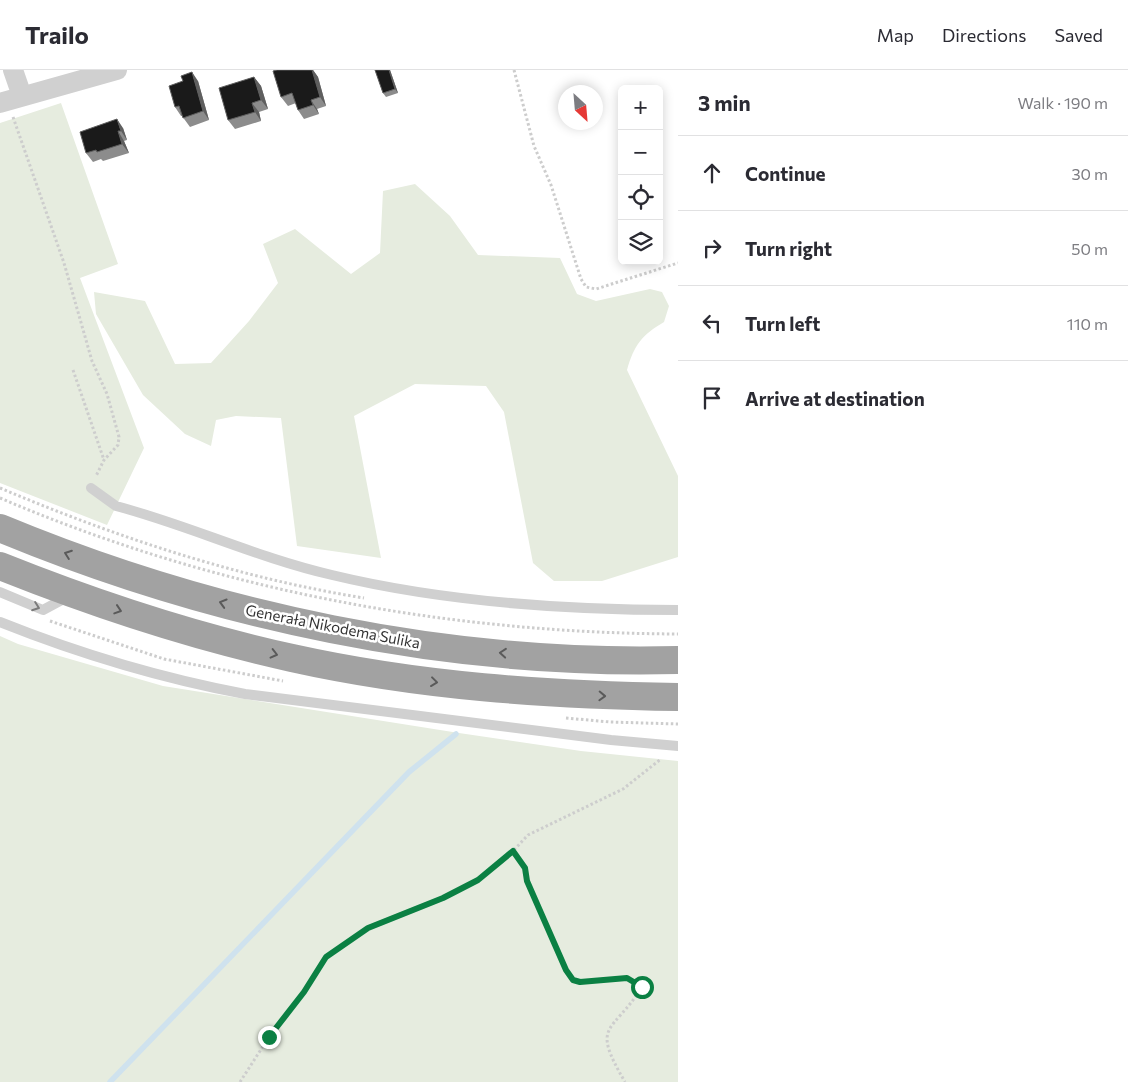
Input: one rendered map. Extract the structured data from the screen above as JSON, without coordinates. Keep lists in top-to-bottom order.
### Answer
{
  "streets": {
    "highway": ["Generała Nikodema Sulika"]
  },
  "north": "bottom right",
  "page": {
    "header": "Trailo",
    "nav": ["Map", "Directions", "Saved"],
    "heading": ["3 min", "Walk · 190 m"],
    "map_buttons": ["+", "−"],
    "list": [
      ["Continue", "30 m"],
      ["Turn right", "50 m"],
      ["Turn left", "110 m"],
      "Arrive at destination"
    ]
  }
}
